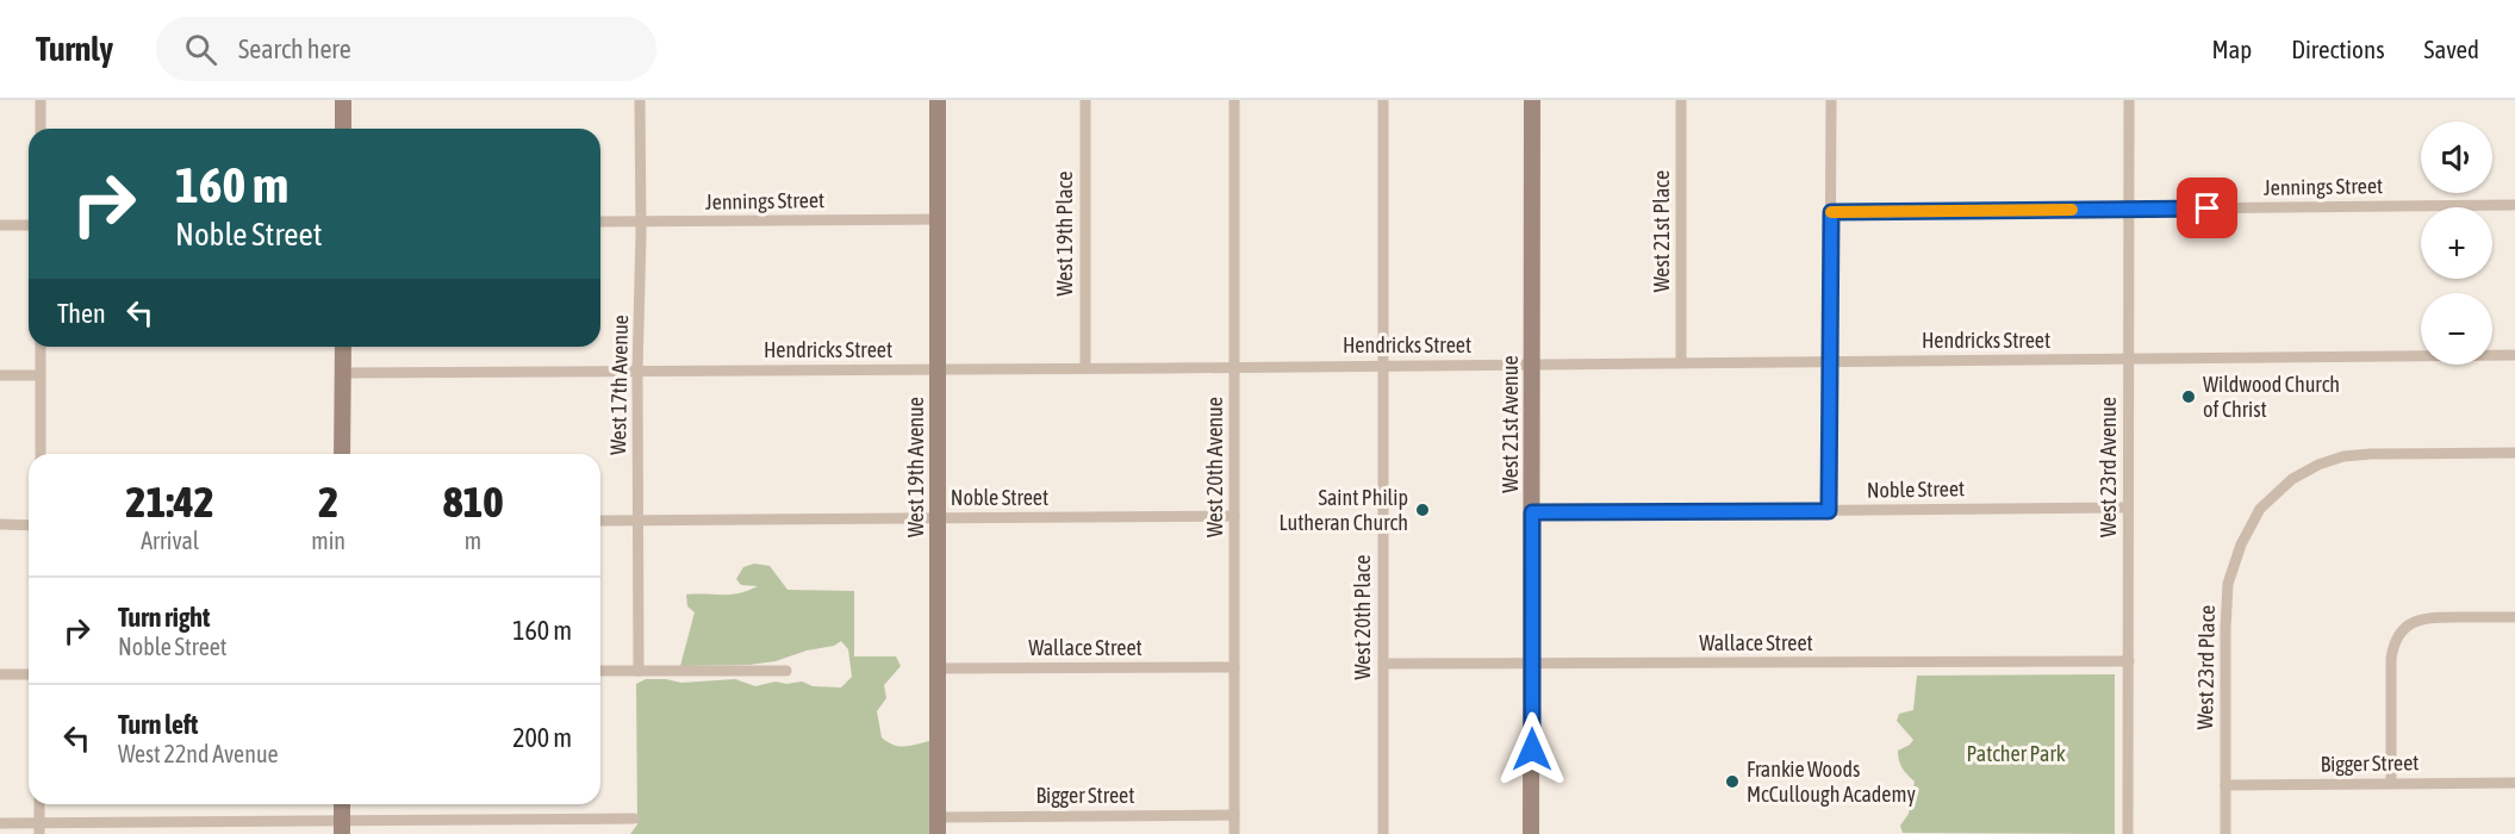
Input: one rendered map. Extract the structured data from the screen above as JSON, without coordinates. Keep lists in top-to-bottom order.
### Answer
{
  "streets": {
    "street": [
      "Jennings Street",
      "West 21st Place",
      "West 19th Place",
      "Hendricks Street",
      "West 17th Avenue",
      "West 21st Avenue",
      "West 19th Avenue",
      "West 20th Avenue",
      "West 23rd Avenue",
      "Noble Street",
      "West 20th Place",
      "Wallace Street",
      "West 23rd Place",
      "Bigger Street"
    ]
  },
  "crossings": [
    ["Jennings Street", "West 17th Avenue"],
    ["Jennings Street", "West 19th Avenue"],
    ["Jennings Street", "West 23rd Avenue"],
    ["West 21st Place", "Hendricks Street"],
    ["West 19th Place", "Hendricks Street"],
    ["Hendricks Street", "West 17th Avenue"],
    ["Hendricks Street", "West 21st Avenue"],
    ["Hendricks Street", "West 19th Avenue"],
    ["Hendricks Street", "West 20th Avenue"],
    ["Hendricks Street", "West 23rd Avenue"],
    ["Hendricks Street", "West 20th Place"],
    ["West 17th Avenue", "Noble Street"],
    ["West 21st Avenue", "Noble Street"],
    ["West 21st Avenue", "Wallace Street"],
    ["West 19th Avenue", "Noble Street"],
    ["West 19th Avenue", "Wallace Street"],
    ["West 19th Avenue", "Bigger Street"],
    ["West 20th Avenue", "Noble Street"],
    ["West 20th Avenue", "Wallace Street"],
    ["West 20th Avenue", "Bigger Street"],
    ["West 23rd Avenue", "Noble Street"],
    ["West 23rd Avenue", "Wallace Street"],
    ["West 20th Place", "Wallace Street"],
    ["West 23rd Place", "Bigger Street"]
  ],
  "parks": ["Patcher Park"],
  "places": ["Wildwood Church of Christ", "Saint Philip Lutheran Church", "Frankie Woods McCullough Academy"],
  "page": {
    "header": "Turnly",
    "search": "Search here",
    "nav": ["Map", "Directions", "Saved"],
    "map_buttons": ["+", "−"],
    "turn": ["160 m", "Noble Street"],
    "then": "Then",
    "eta": [
      "21:42",
      "Arrival",
      "2",
      "min",
      "810",
      "m"
    ],
    "list": [
      {
        "name": "Turn right",
        "note": "Noble Street",
        "value": "160 m"
      },
      {
        "name": "Turn left",
        "note": "West 22nd Avenue",
        "value": "200 m"
      }
    ]
  }
}
